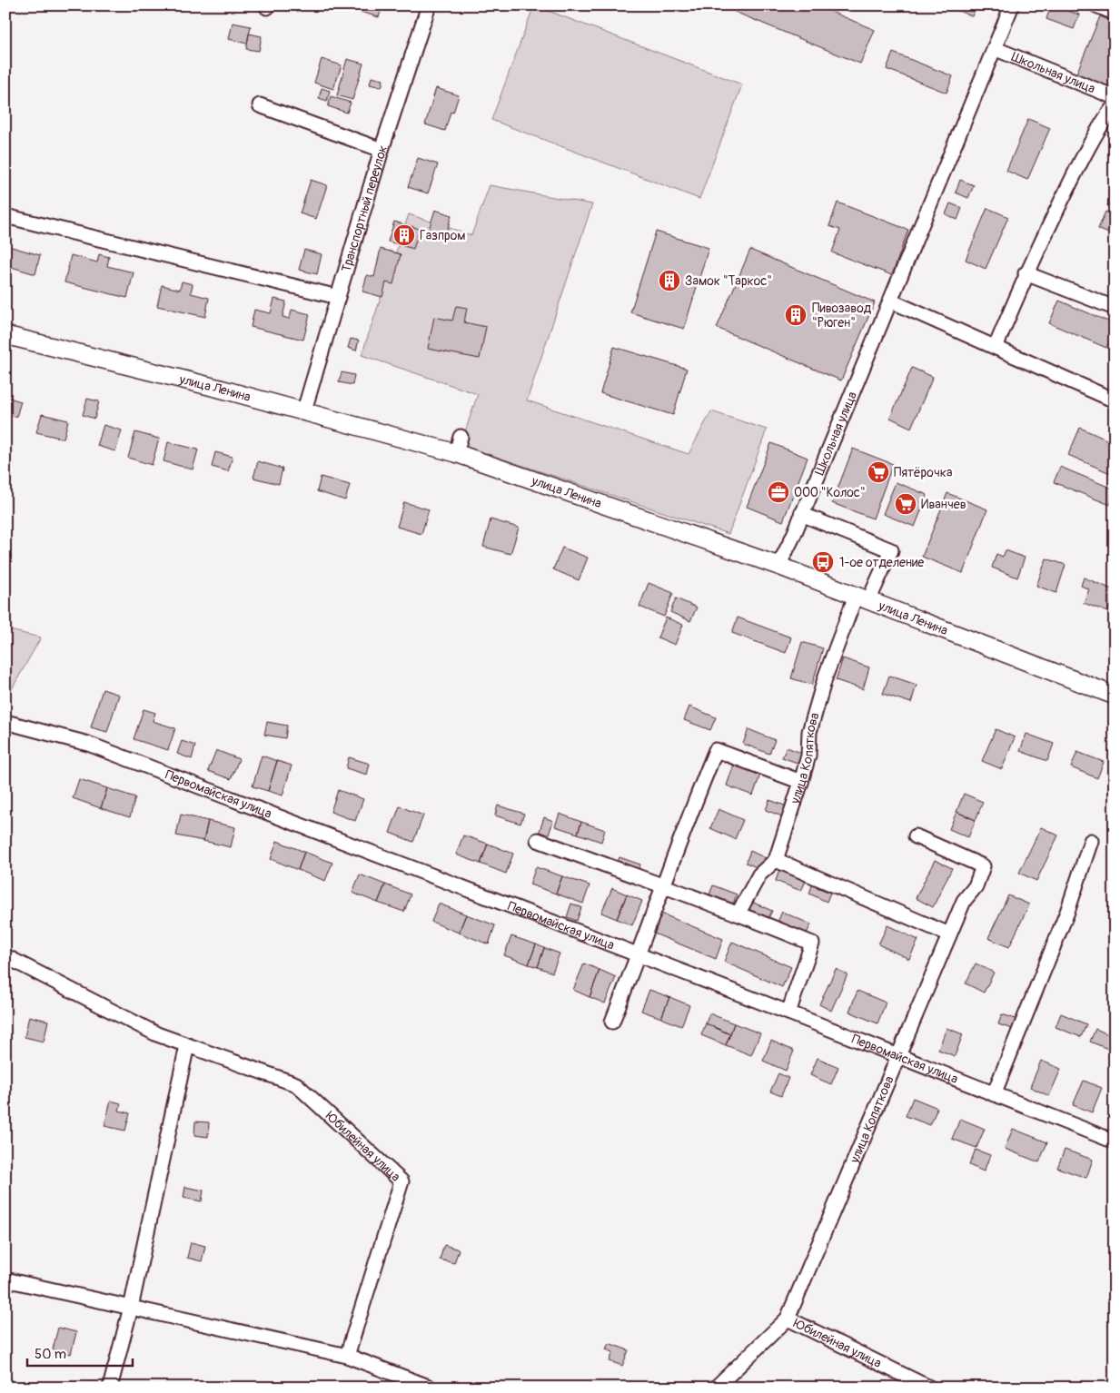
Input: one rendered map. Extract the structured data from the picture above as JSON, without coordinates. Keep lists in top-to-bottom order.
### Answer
{
  "streets": {
    "main road": ["улица Ленина"],
    "street": [
      "Школьная улица",
      "Транспортный переулок",
      "улица Копяткова",
      "Первомайская улица",
      "Юбилейная улица"
    ]
  },
  "crossings": [
    ["Школьная улица", "улица Ленина"],
    ["Школьная улица", "улица Копяткова"],
    ["Транспортный переулок", "улица Ленина"],
    ["улица Ленина", "улица Копяткова"],
    ["улица Копяткова", "Первомайская улица"],
    ["улица Копяткова", "Юбилейная улица"]
  ],
  "places": {
    "building": ["Газпром", "Замок \"Таркос\"", "Пивозавод \"Рюген\""],
    "supermarket": ["Пятёрочка", "Иванчев"],
    "office": ["ООО \"Колос\""],
    "bus stop": ["1-ое отделение"]
  },
  "scale_bar": "50 m"
}
